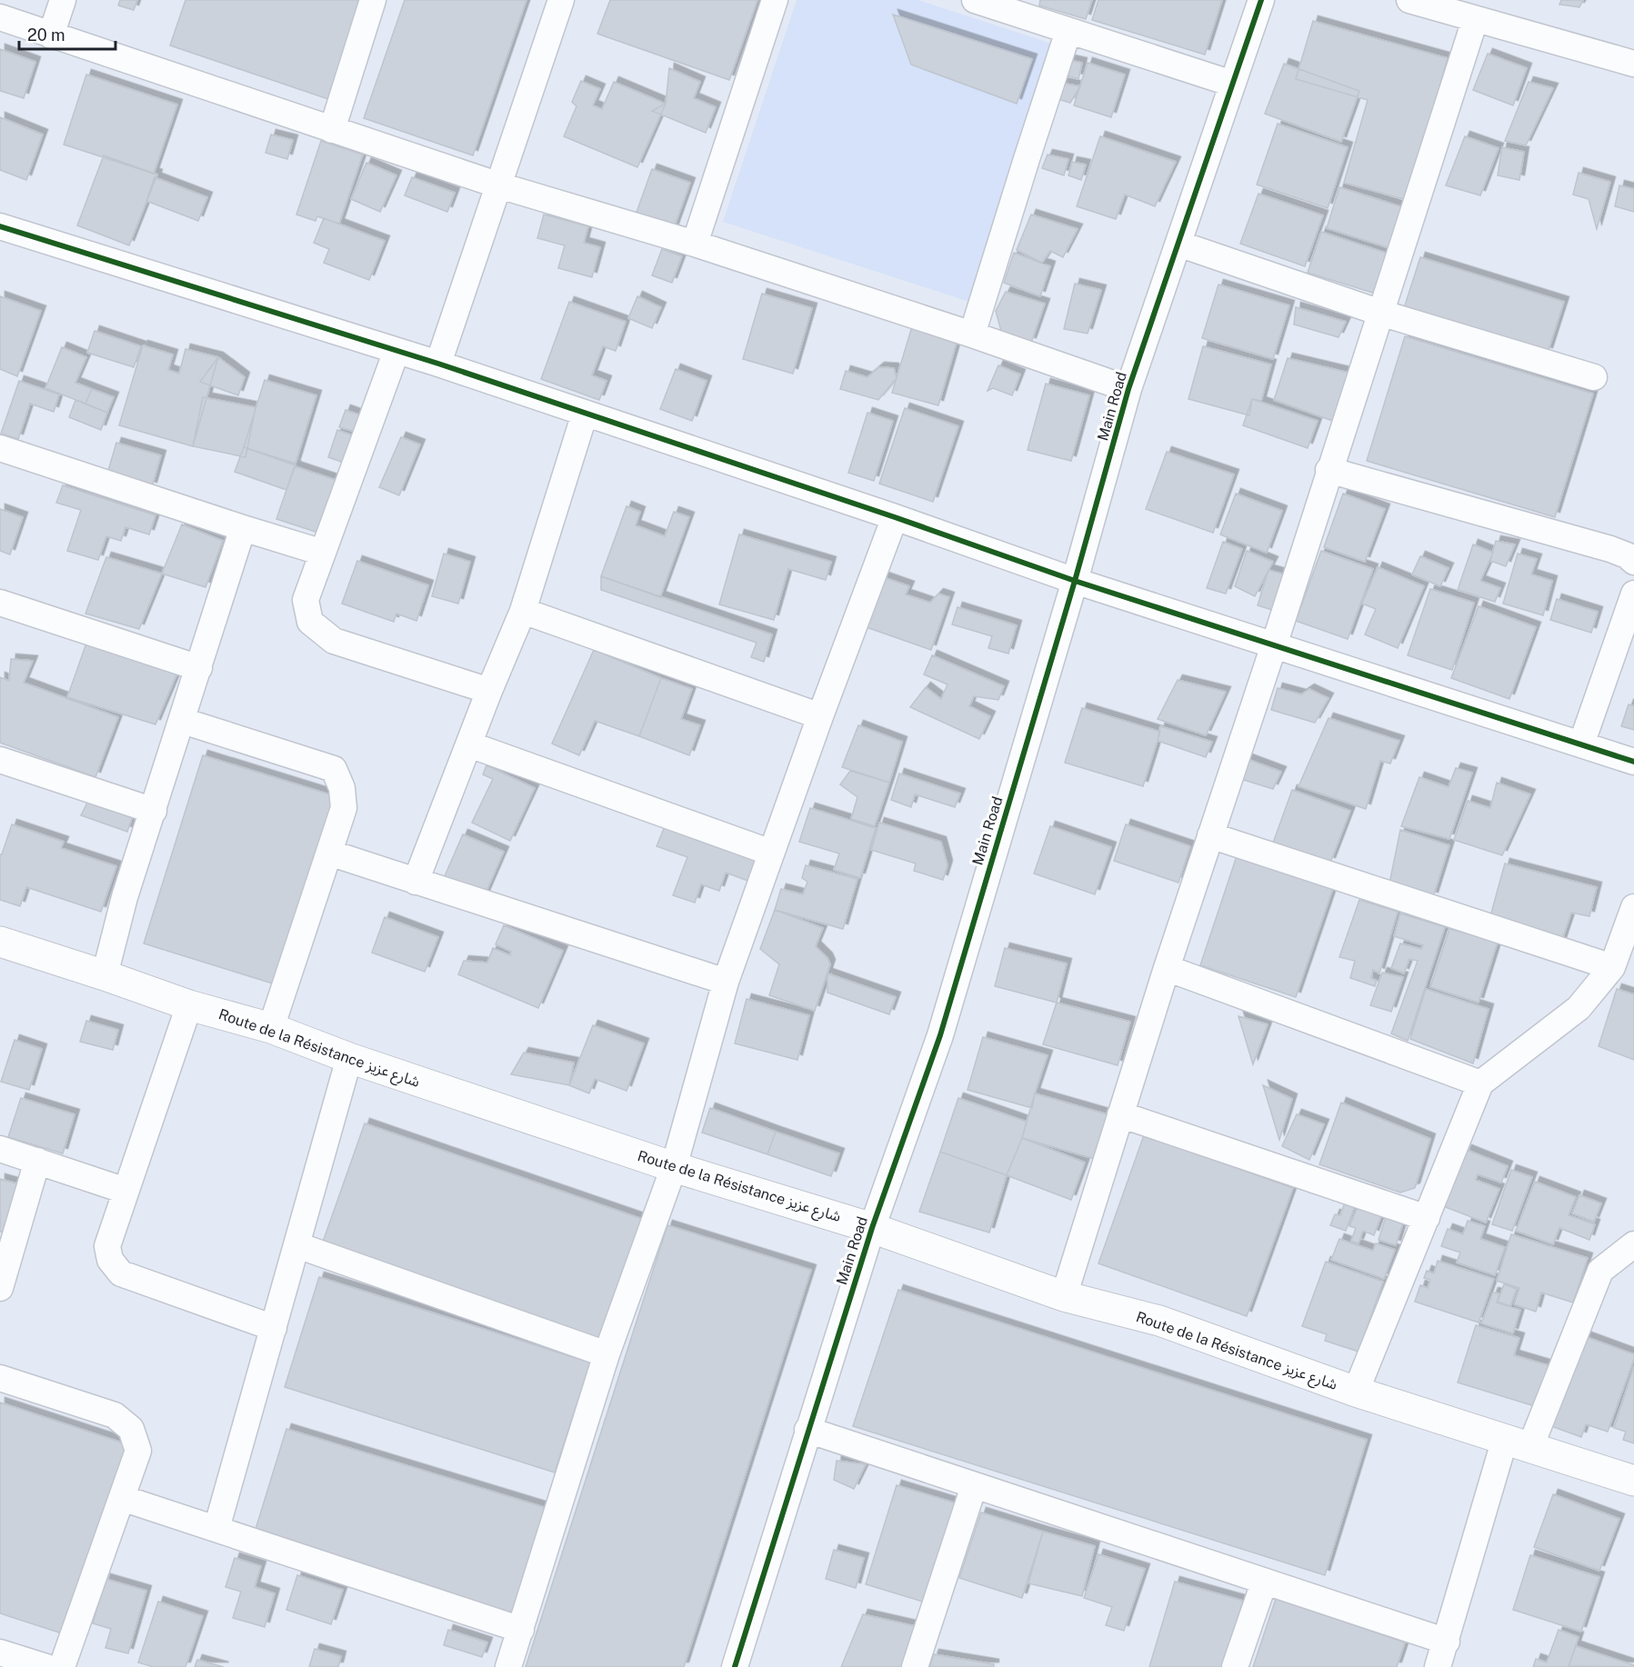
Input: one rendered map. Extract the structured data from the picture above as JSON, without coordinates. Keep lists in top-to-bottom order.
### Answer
{
  "streets": {
    "main road": ["Route de la Résistance شارع عزيز"],
    "street": ["Main Road"]
  },
  "crossings": [
    ["Main Road", "Route de la Résistance شارع عزيز"]
  ],
  "scale_bar": "20 m"
}
